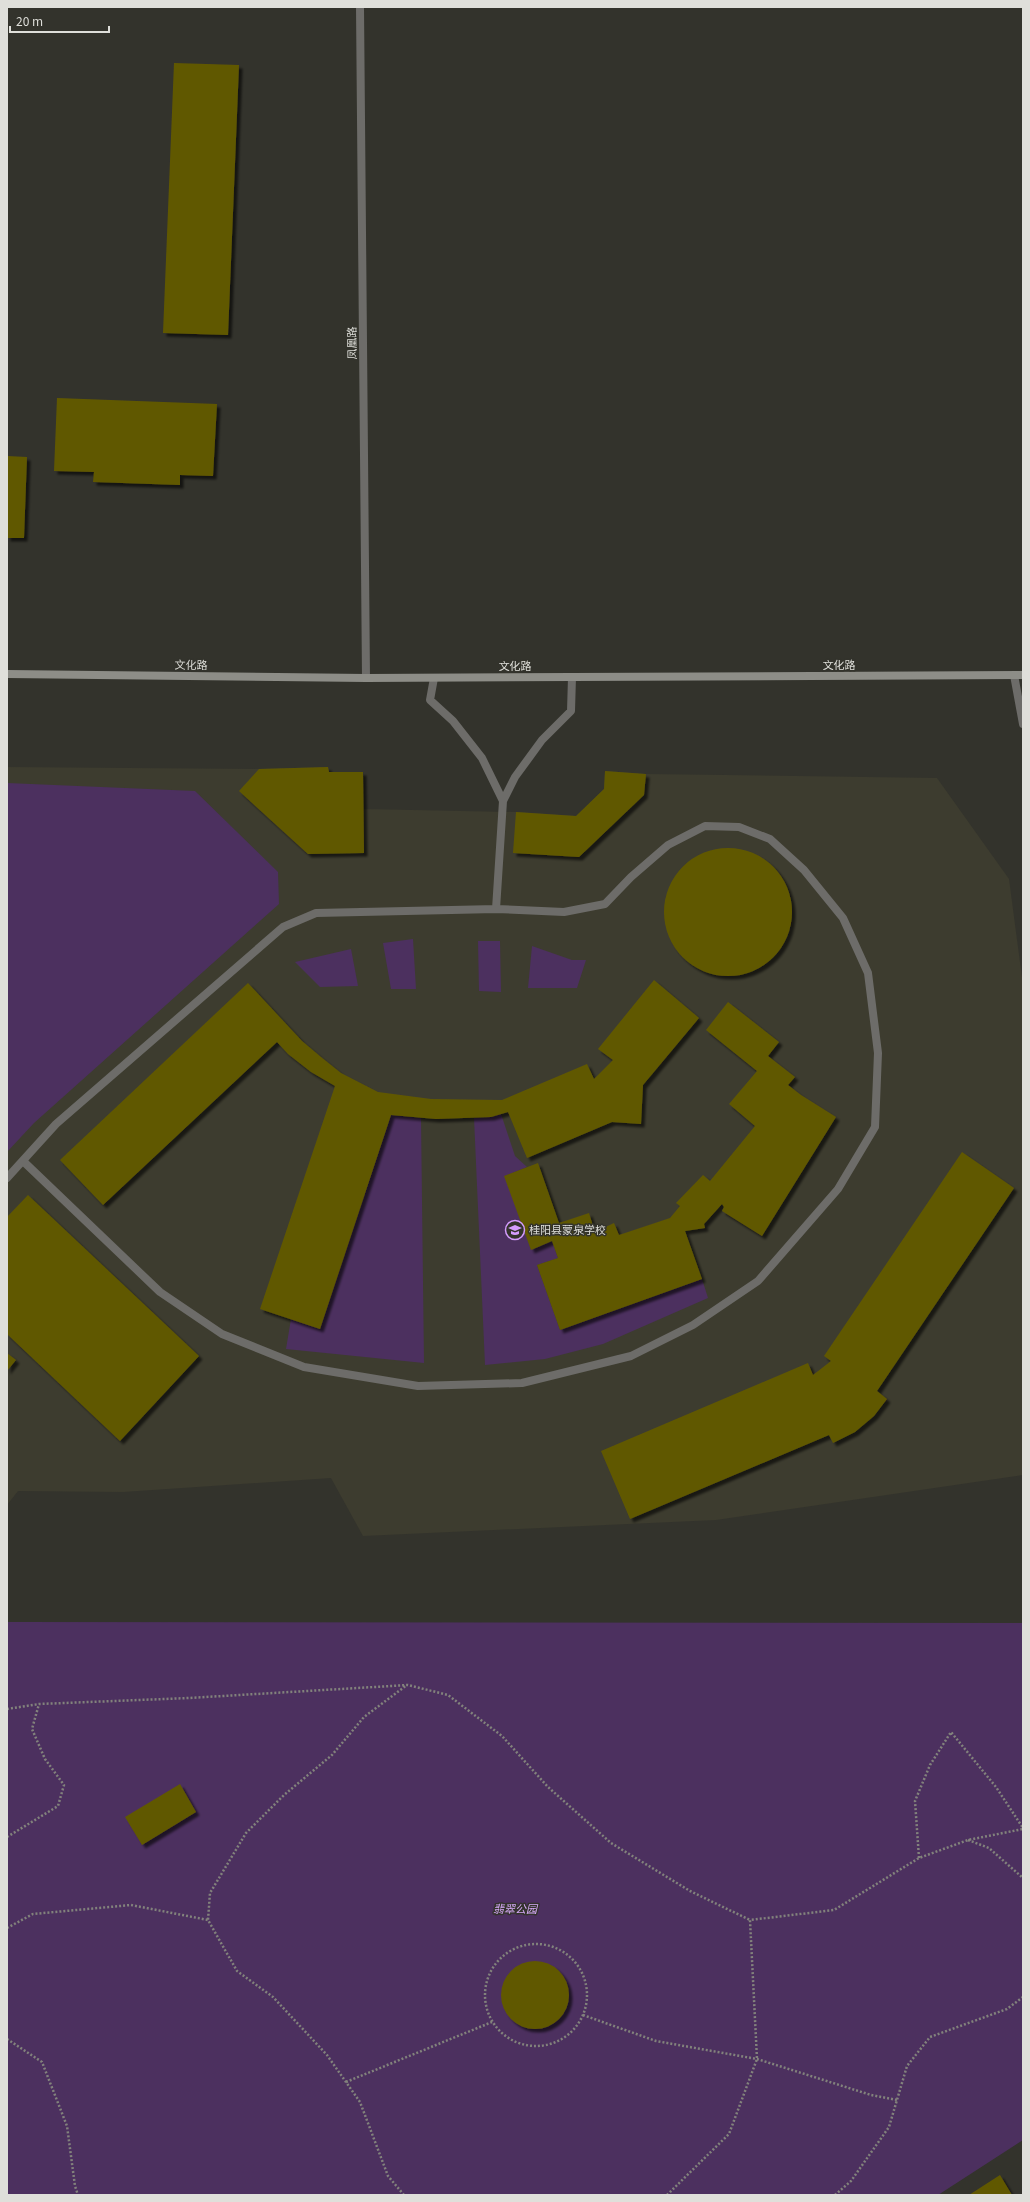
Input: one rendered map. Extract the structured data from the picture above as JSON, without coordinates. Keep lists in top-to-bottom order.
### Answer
{
  "streets": {
    "main road": ["文化路"],
    "street": ["凤凰路"]
  },
  "crossings": [
    ["凤凰路", "文化路"]
  ],
  "parks": ["翡翠公园"],
  "places": {
    "school or university": ["桂阳县蒙泉学校"]
  },
  "scale_bar": "20 m"
}
